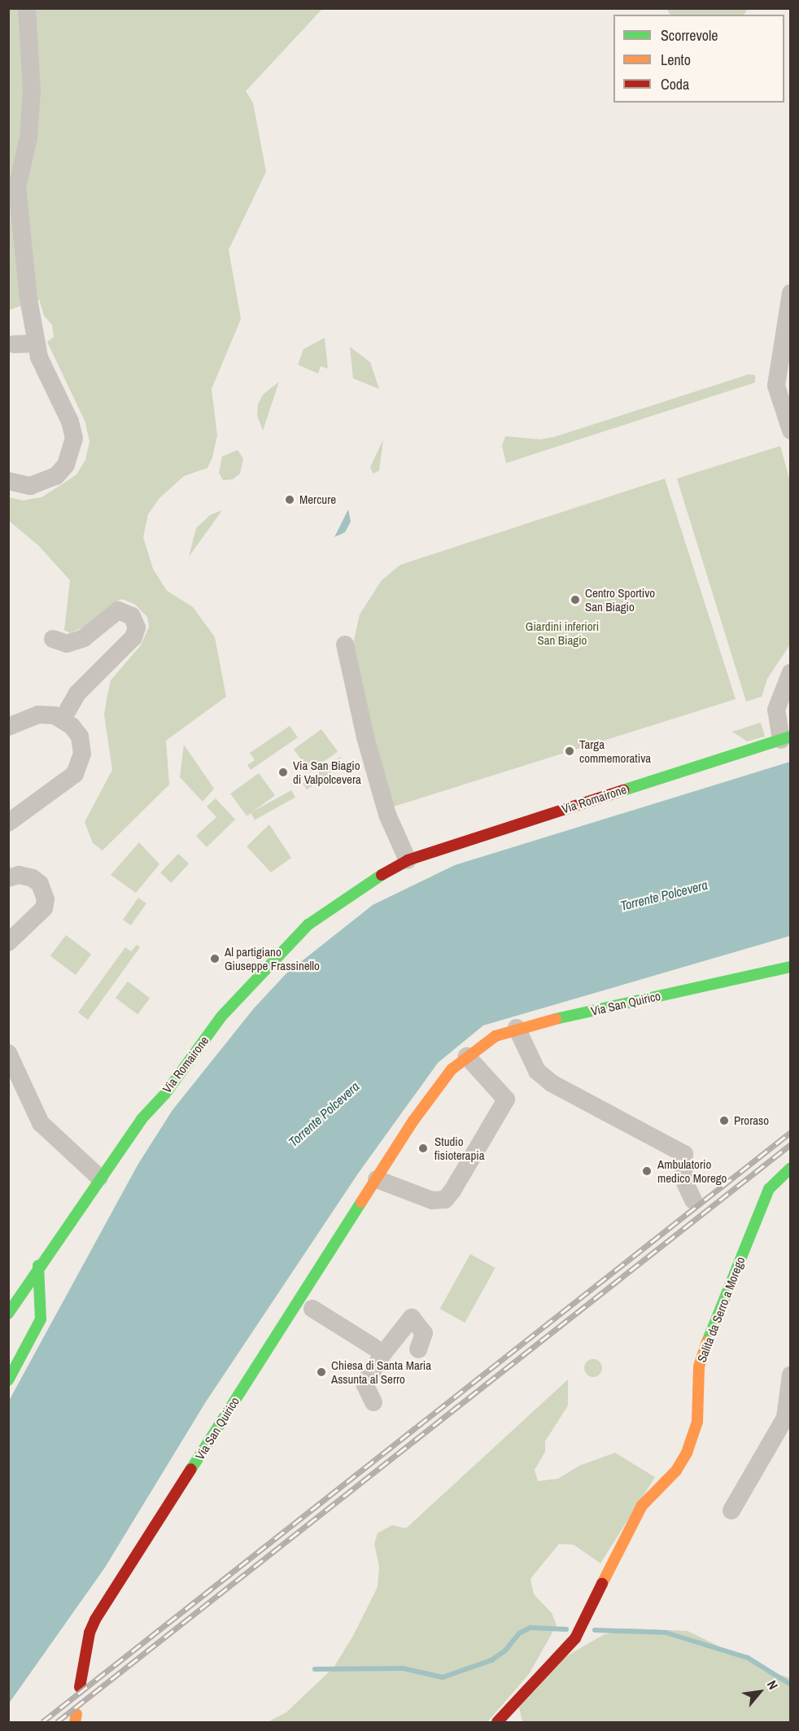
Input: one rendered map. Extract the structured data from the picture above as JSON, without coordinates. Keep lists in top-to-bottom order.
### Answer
{
  "streets": {
    "main road": ["Via Romairone", "Via San Quirico", "Salita da Serro a Morego"]
  },
  "water": ["Torrente Polcevera"],
  "parks": ["Giardini inferiori San Biagio"],
  "places": [
    "Mercure",
    "Centro Sportivo San Biagio",
    "Targa commemorativa",
    "Via San Biagio di Valpolcevera",
    "Al partigiano Giuseppe Frassinello",
    "Proraso",
    "Studio fisioterapia",
    "Ambulatorio medico Morego",
    "Chiesa di Santa Maria Assunta al Serro"
  ],
  "legend": ["Scorrevole", "Lento", "Coda"],
  "north": "top right"
}
